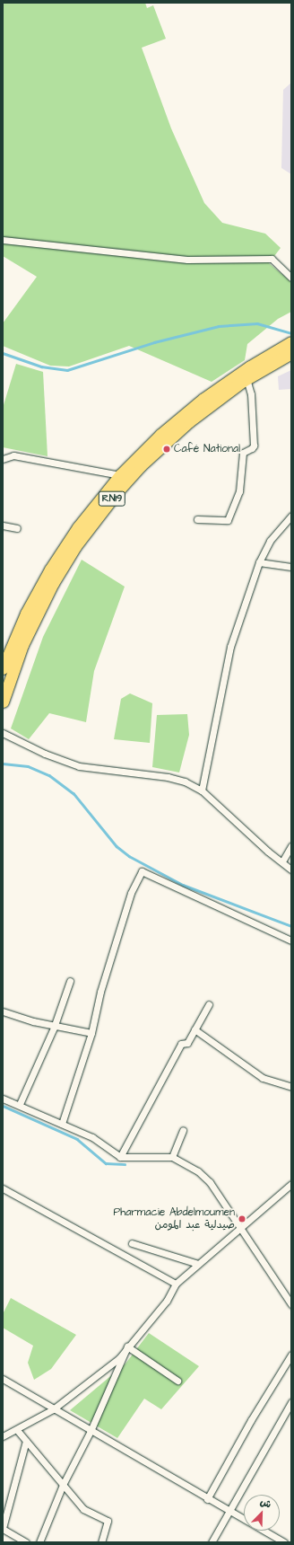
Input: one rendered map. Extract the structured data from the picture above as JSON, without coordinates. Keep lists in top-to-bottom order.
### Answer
{
  "streets": {
    "highway": ["RN19"]
  },
  "places": ["Café National", "Pharmacie Abdelmoumen صيدلية عبد المومن"],
  "north": "top right"
}
